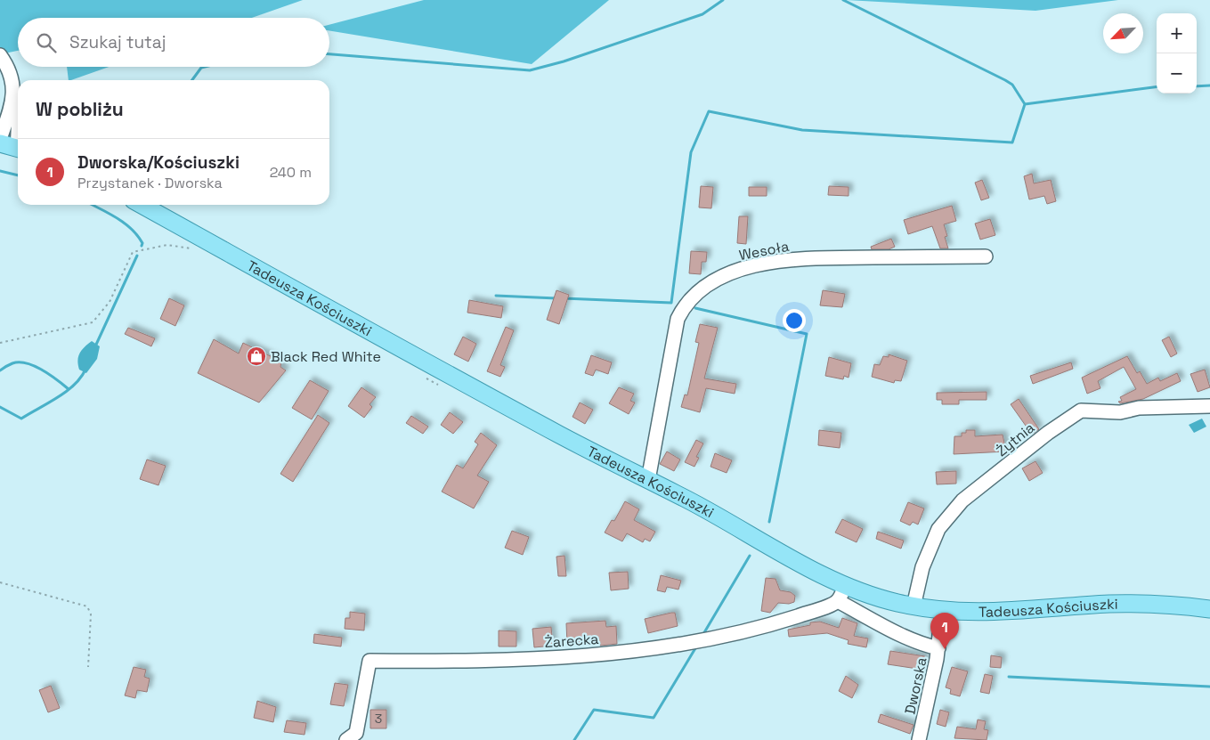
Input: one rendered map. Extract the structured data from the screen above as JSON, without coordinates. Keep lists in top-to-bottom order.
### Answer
{
  "streets": {
    "main road": ["Tadeusza Kościuszki"],
    "street": [
      "Wesoła",
      "Żytnia",
      "Żarecka",
      "Dworska"
    ]
  },
  "crossings": [
    ["Wesoła", "Tadeusza Kościuszki"],
    ["Tadeusza Kościuszki", "Żytnia"],
    ["Tadeusza Kościuszki", "Dworska"]
  ],
  "places": {
    "shop": ["Black Red White"]
  },
  "house_numbers": ["3"],
  "north": "bottom left",
  "page": {
    "map_buttons": ["+", "−"],
    "search": "Szukaj tutaj",
    "heading": "W pobliżu",
    "list": [
      {
        "mark": "1",
        "name": "Dworska/Kościuszki",
        "note": "Przystanek · Dworska",
        "value": "240 m"
      }
    ],
    "pins": "1"
  }
}
